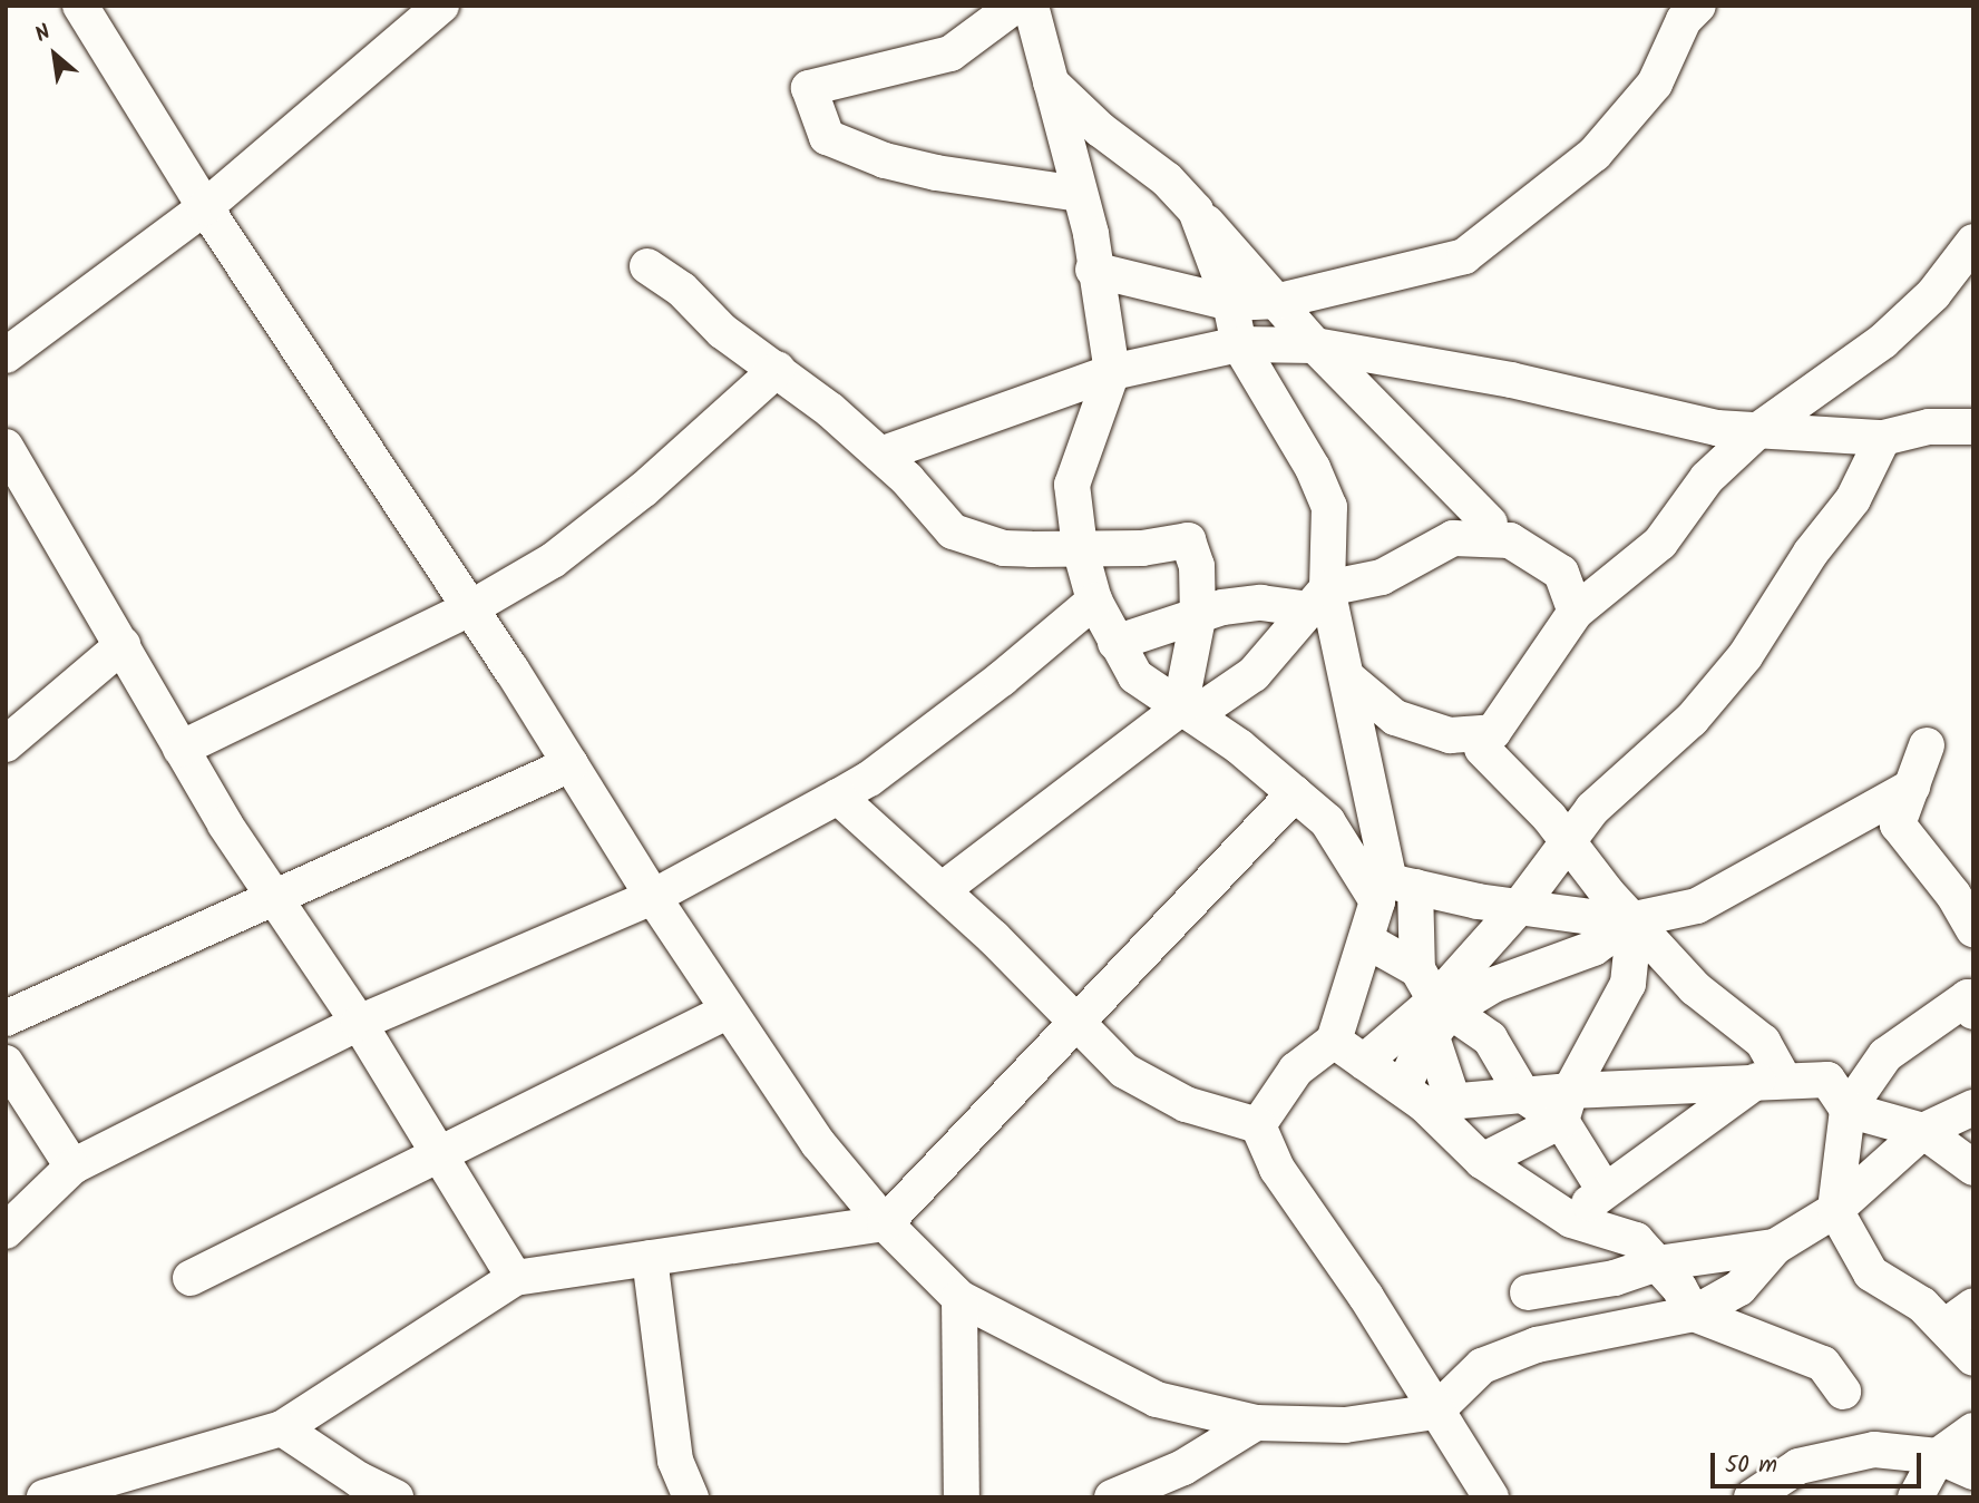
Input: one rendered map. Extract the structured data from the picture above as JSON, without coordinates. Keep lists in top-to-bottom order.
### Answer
{
  "scale_bar": "50 m",
  "north": "top left"
}
